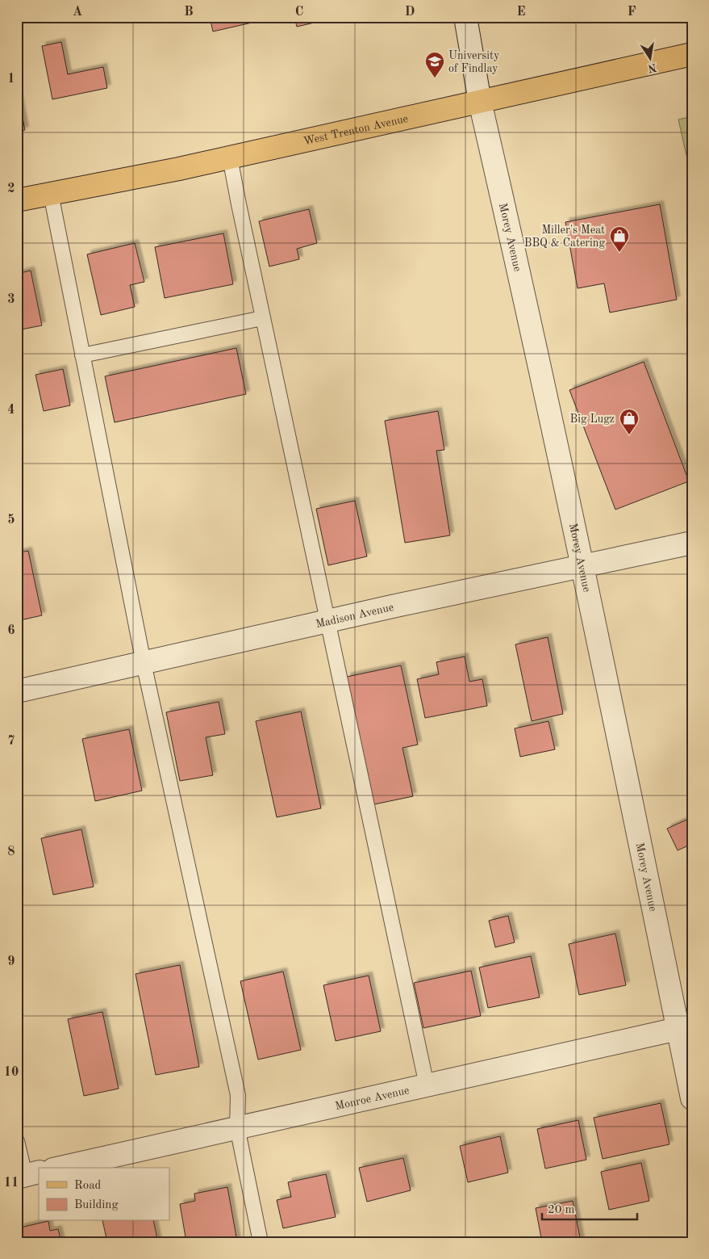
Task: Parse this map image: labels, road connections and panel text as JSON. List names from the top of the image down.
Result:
{
  "streets": {
    "main road": ["West Trenton Avenue"],
    "street": ["Morey Avenue", "Madison Avenue", "Monroe Avenue"]
  },
  "crossings": [
    ["West Trenton Avenue", "Morey Avenue"],
    ["Morey Avenue", "Madison Avenue"],
    ["Morey Avenue", "Monroe Avenue"]
  ],
  "places": {
    "school or university": ["University of Findlay"],
    "shop": ["Miller's Meat BBQ & Catering", "Big Lugz"]
  },
  "legend": ["Road", "Building"],
  "scale_bar": "20 m",
  "north": "bottom",
  "grid": {
    "columns": [
      "A",
      "B",
      "C",
      "D",
      "E",
      "F"
    ],
    "rows": [
      "1",
      "2",
      "3",
      "4",
      "5",
      "6",
      "7",
      "8",
      "9",
      "10",
      "11"
    ]
  }
}
